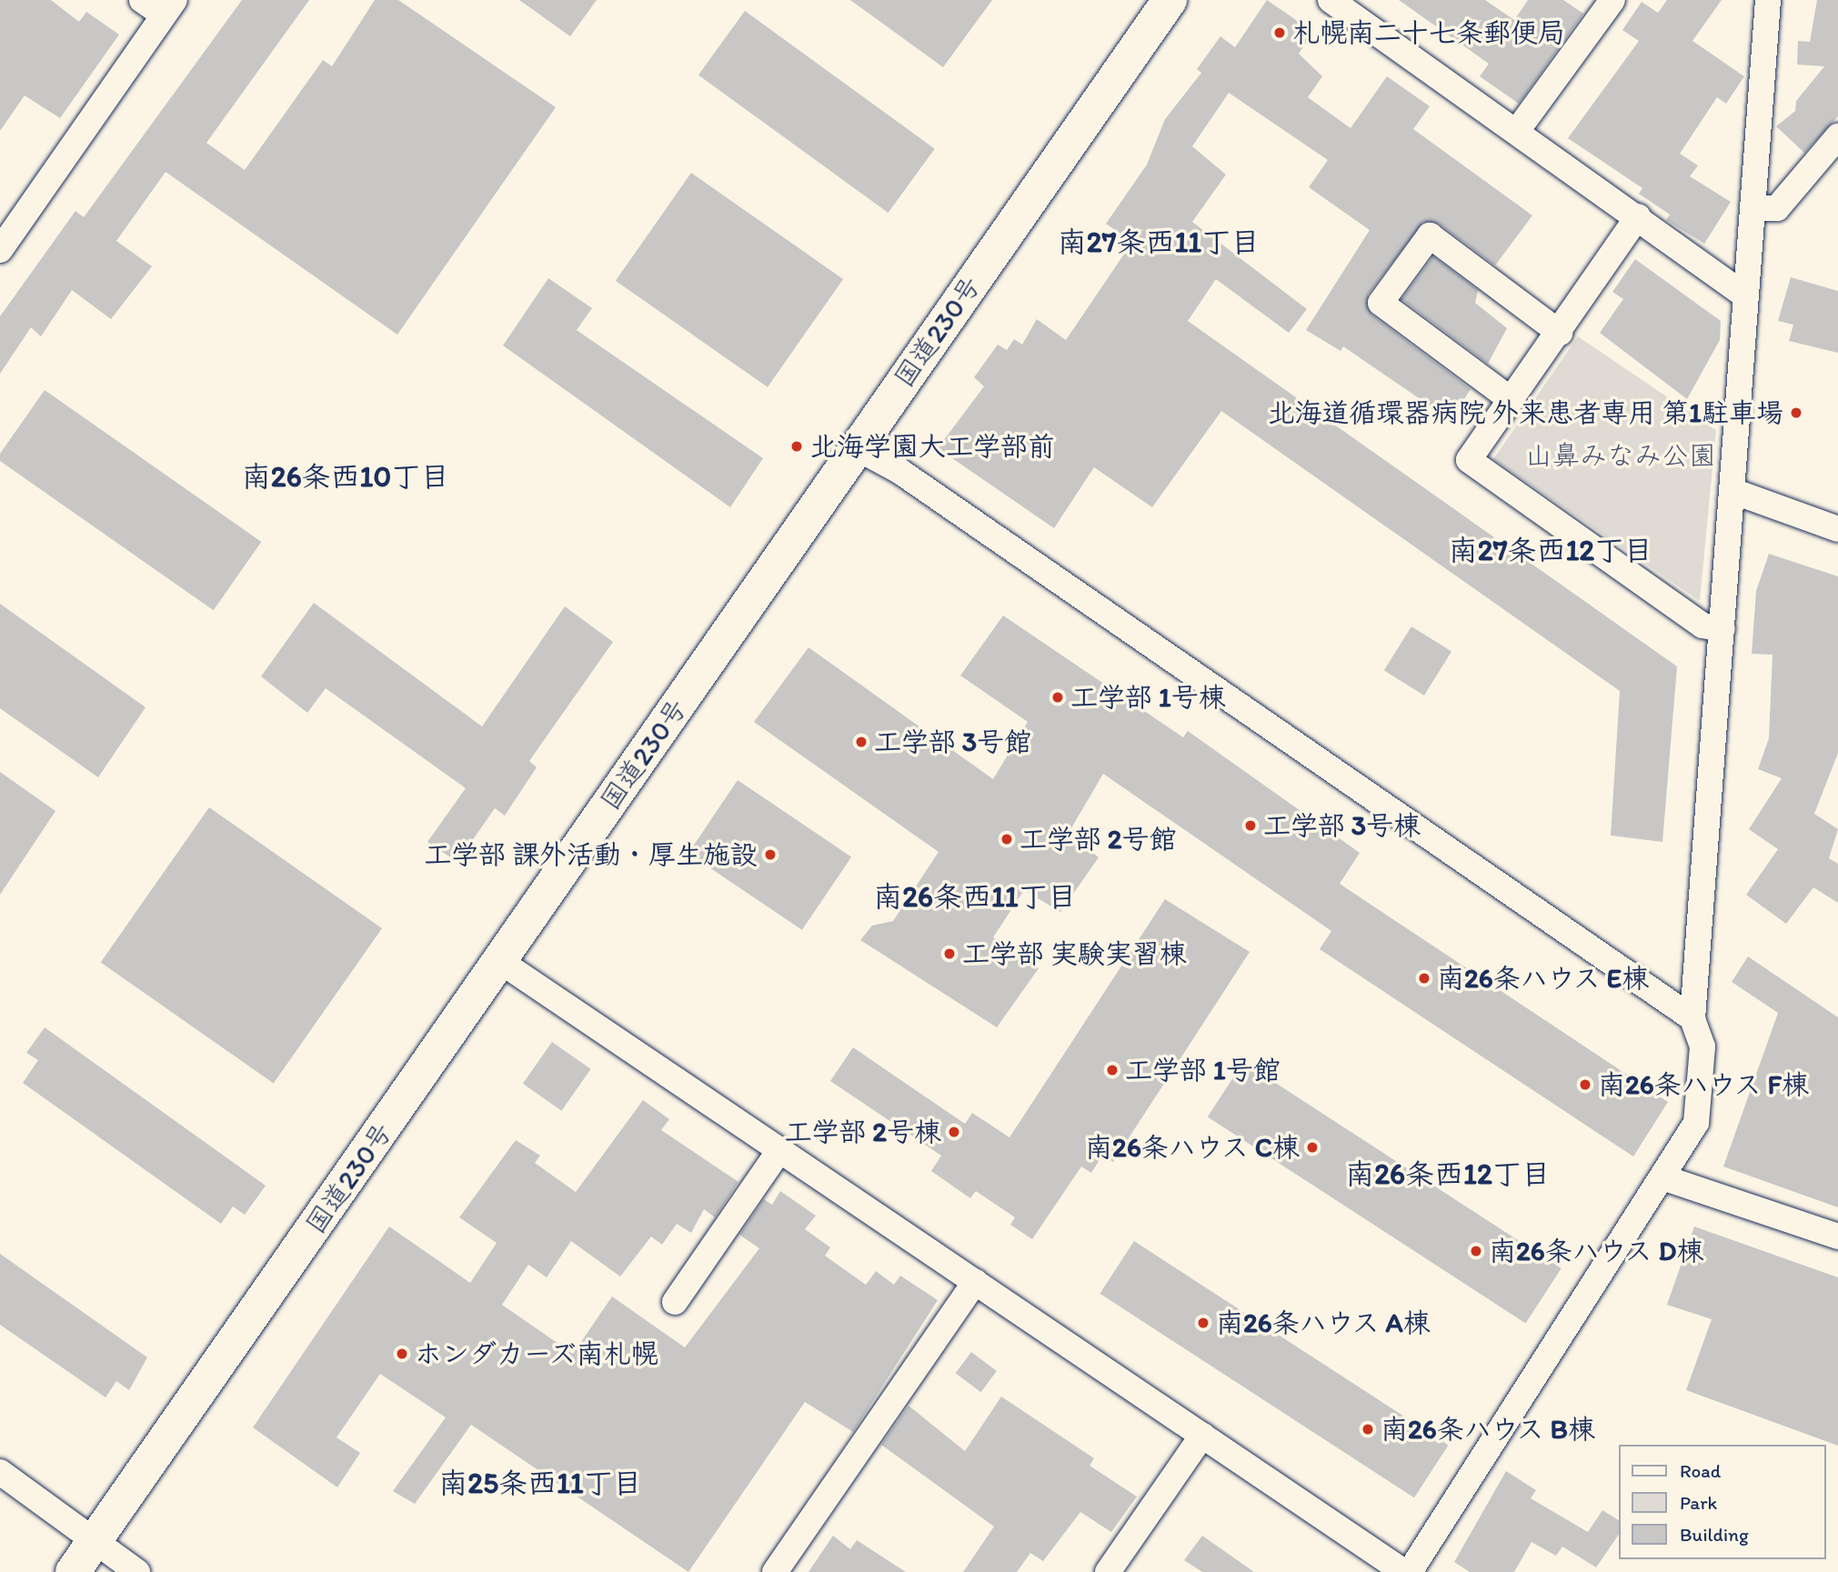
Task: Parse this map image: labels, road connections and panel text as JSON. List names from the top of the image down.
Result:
{
  "streets": {
    "highway": ["国道230号"]
  },
  "districts": [
    "南27条西11丁目",
    "南26条西10丁目",
    "南27条西12丁目",
    "南26条西11丁目",
    "南26条西12丁目",
    "南25条西11丁目"
  ],
  "parks": ["山鼻みなみ公園"],
  "places": [
    "札幌南二十七条郵便局",
    "北海道循環器病院 外来患者専用 第1駐車場",
    "北海学園大工学部前",
    "工学部 1号棟",
    "工学部 3号館",
    "工学部 3号棟",
    "工学部 2号館",
    "工学部 課外活動・厚生施設",
    "工学部 実験実習棟",
    "南26条ハウス E棟",
    "工学部 1号館",
    "南26条ハウス F棟",
    "工学部 2号棟",
    "南26条ハウス C棟",
    "南26条ハウス D棟",
    "南26条ハウス A棟",
    "ホンダカーズ南札幌",
    "南26条ハウス B棟"
  ],
  "legend": ["Road", "Park", "Building"]
}
